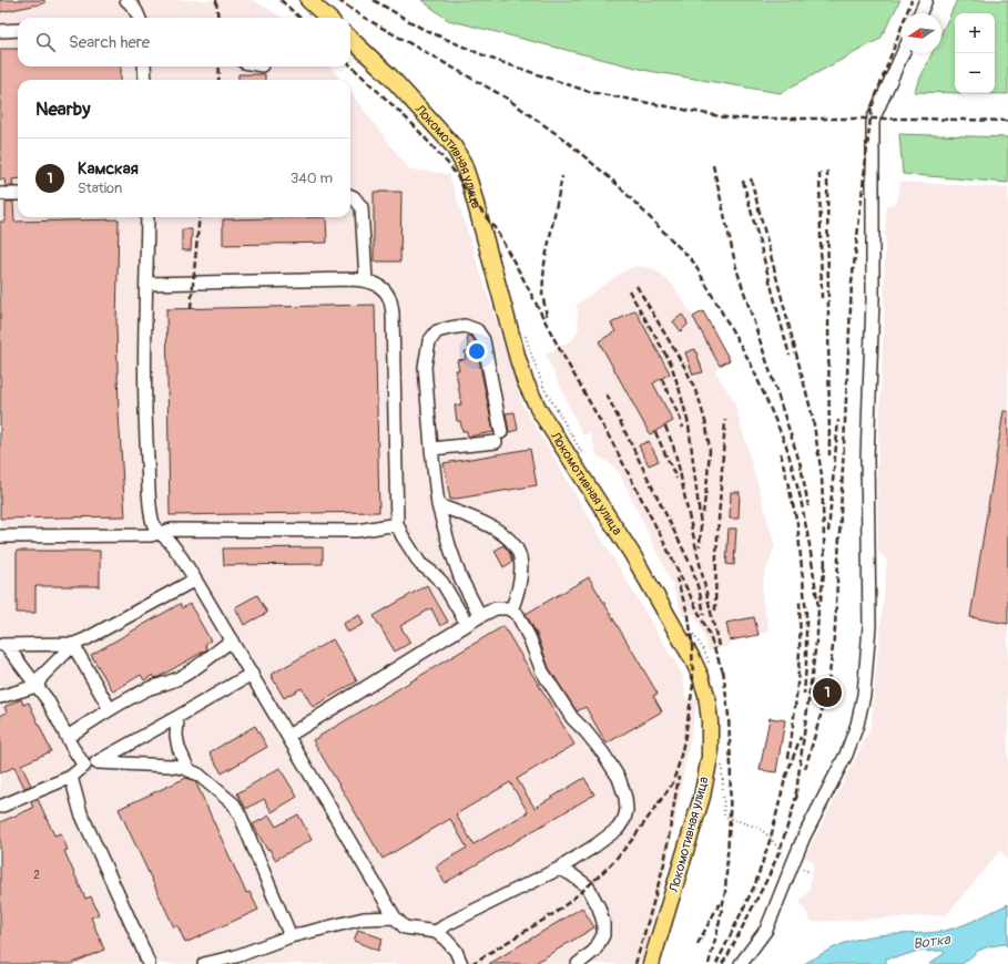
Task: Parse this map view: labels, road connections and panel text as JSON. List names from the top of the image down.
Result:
{
  "streets": {
    "main road": ["Локомотивная улица"]
  },
  "water": ["Вотка"],
  "house_numbers": ["2"],
  "north": "left",
  "page": {
    "map_buttons": ["+", "−"],
    "search": "Search here",
    "heading": "Nearby",
    "list": [
      {
        "mark": "1",
        "name": "Камская",
        "note": "Station",
        "value": "340 m"
      }
    ],
    "pins": "1"
  }
}
